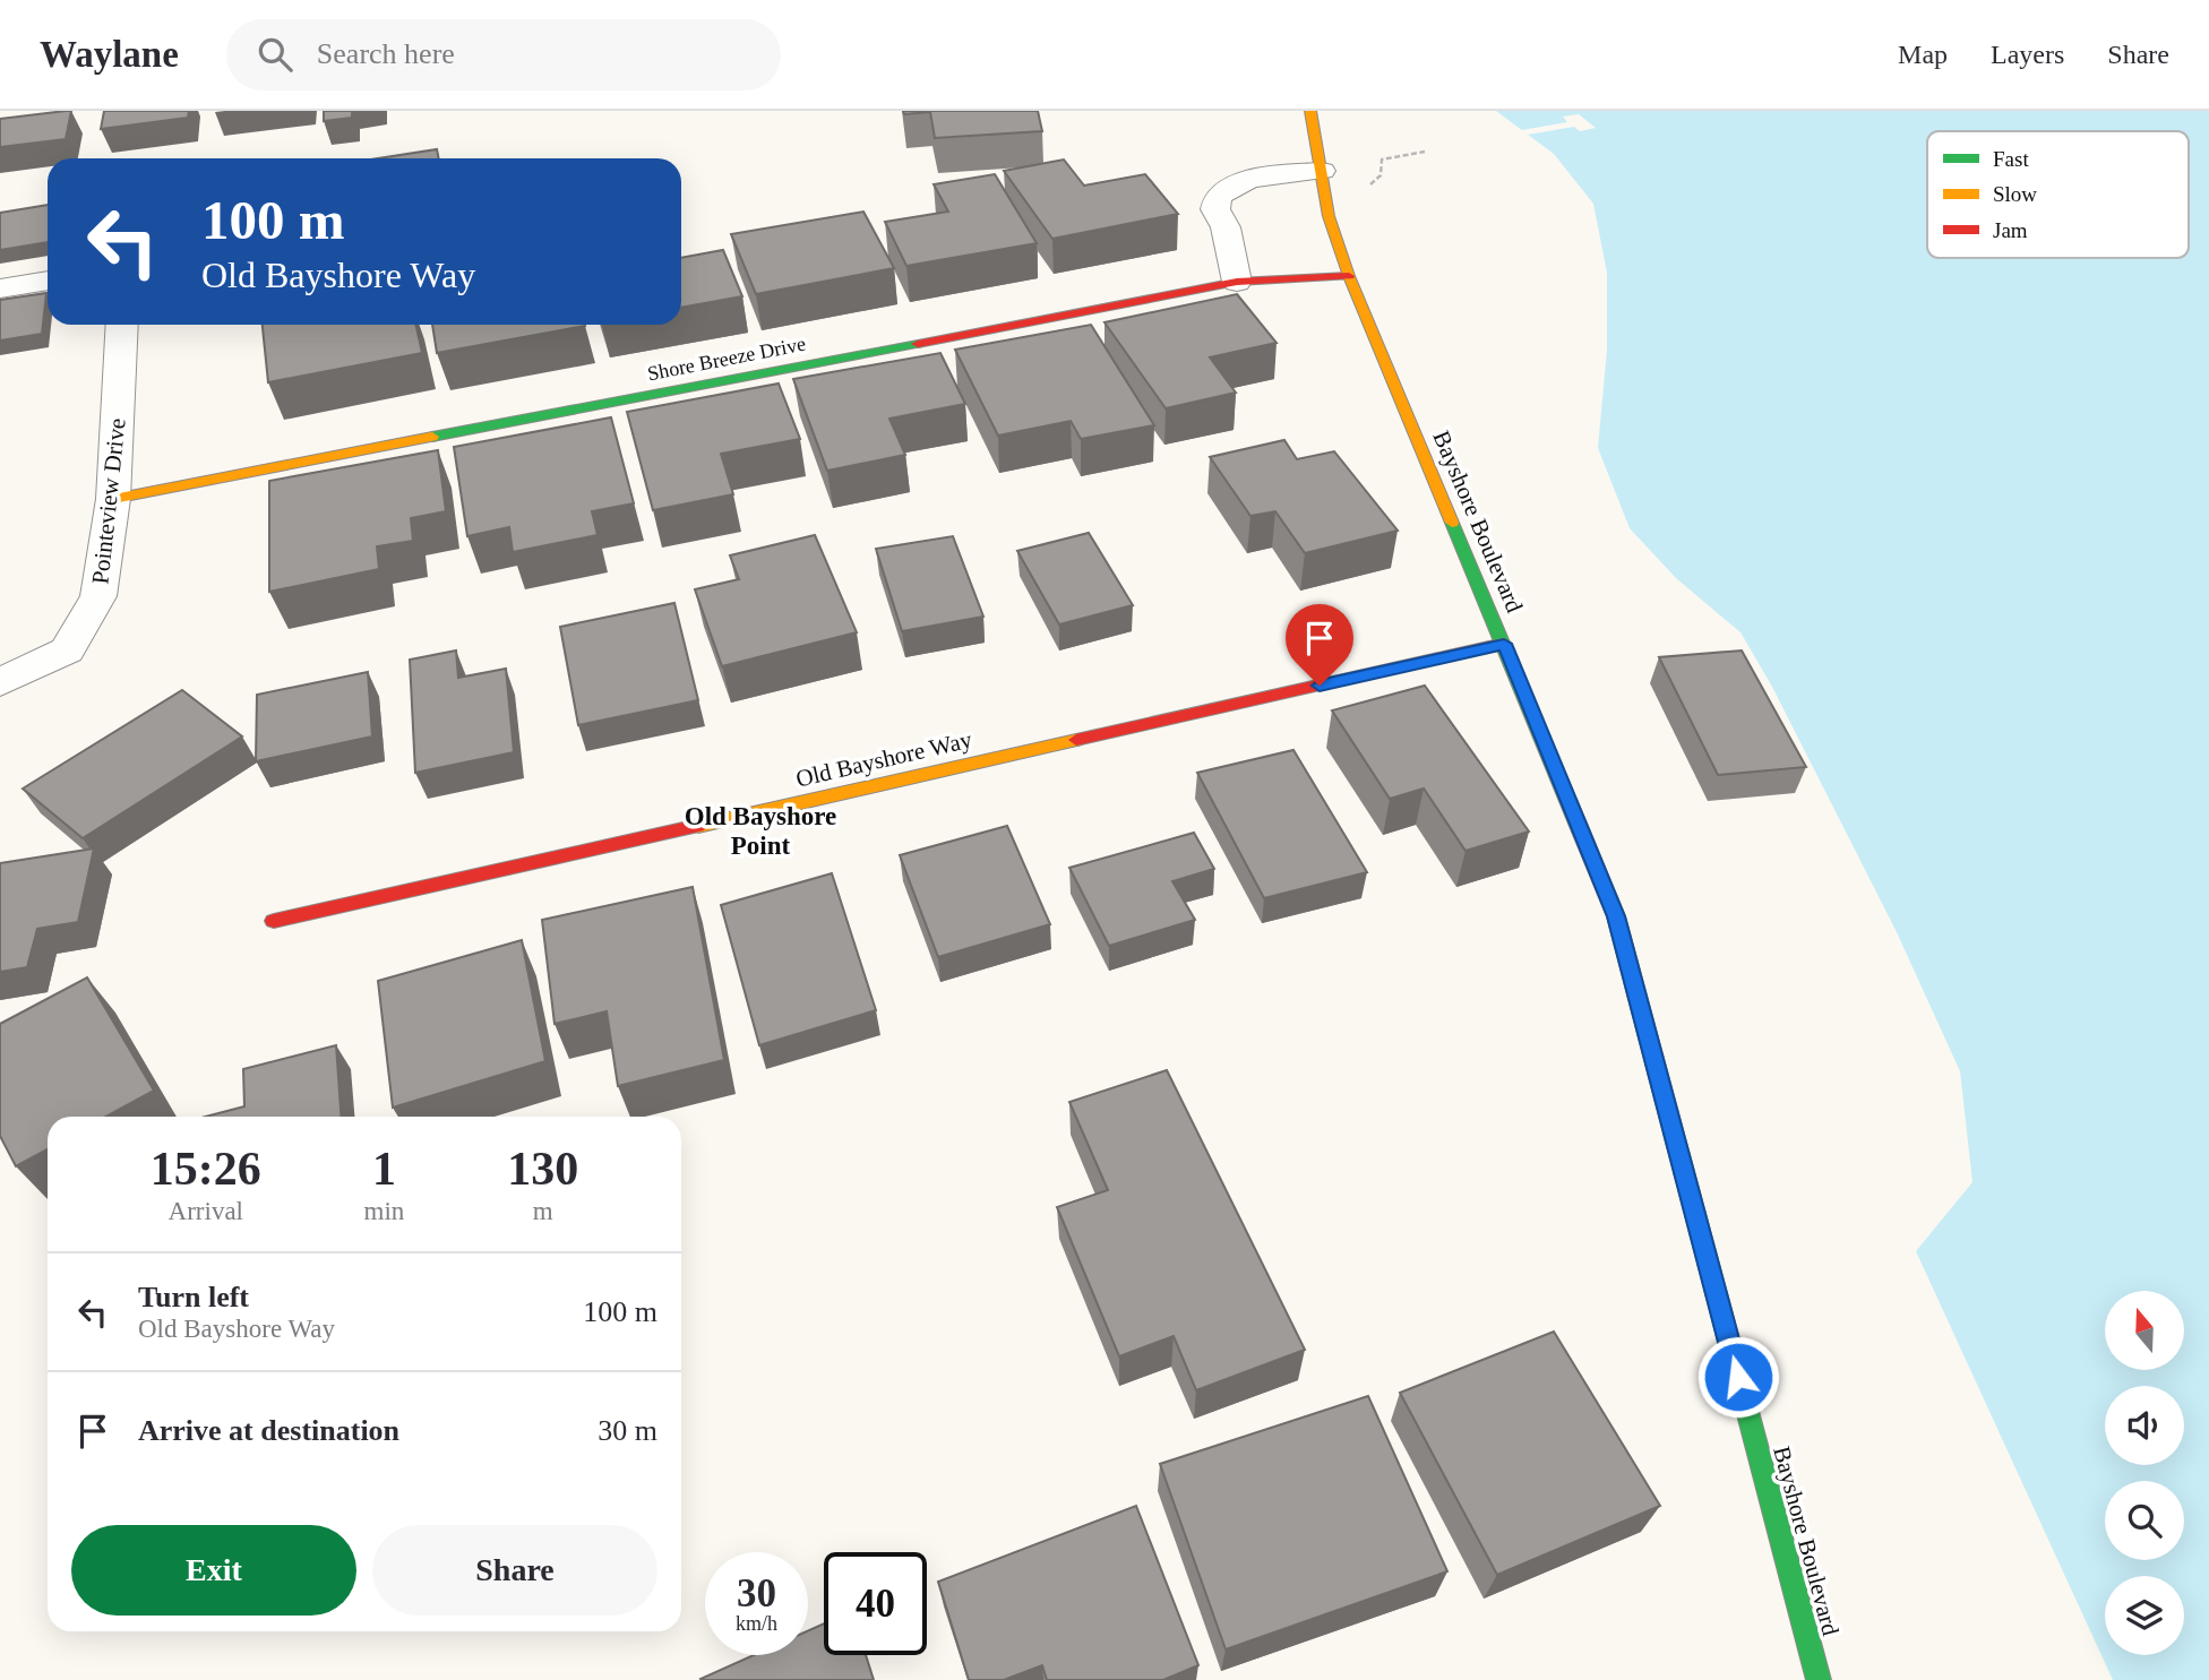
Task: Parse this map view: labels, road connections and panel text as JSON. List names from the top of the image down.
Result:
{
  "streets": {
    "street": [
      "Shore Breeze Drive",
      "Pointeview Drive",
      "Bayshore Boulevard",
      "Old Bayshore Way"
    ]
  },
  "crossings": [
    ["Shore Breeze Drive", "Pointeview Drive"],
    ["Shore Breeze Drive", "Bayshore Boulevard"],
    ["Bayshore Boulevard", "Old Bayshore Way"]
  ],
  "districts": ["Old Bayshore Point"],
  "legend": ["Fast", "Slow", "Jam"],
  "north": "top",
  "page": {
    "header": "Waylane",
    "search": "Search here",
    "nav": ["Map", "Layers", "Share"],
    "turn": ["100 m", "Old Bayshore Way"],
    "eta": [
      "15:26",
      "Arrival",
      "1",
      "min",
      "130",
      "m"
    ],
    "list": [
      {
        "name": "Turn left",
        "note": "Old Bayshore Way",
        "value": "100 m"
      },
      {
        "name": "Arrive at destination",
        "value": "30 m"
      }
    ],
    "buttons": ["Exit", "Share"],
    "speed": "30 km/h",
    "limit": "40"
  }
}
